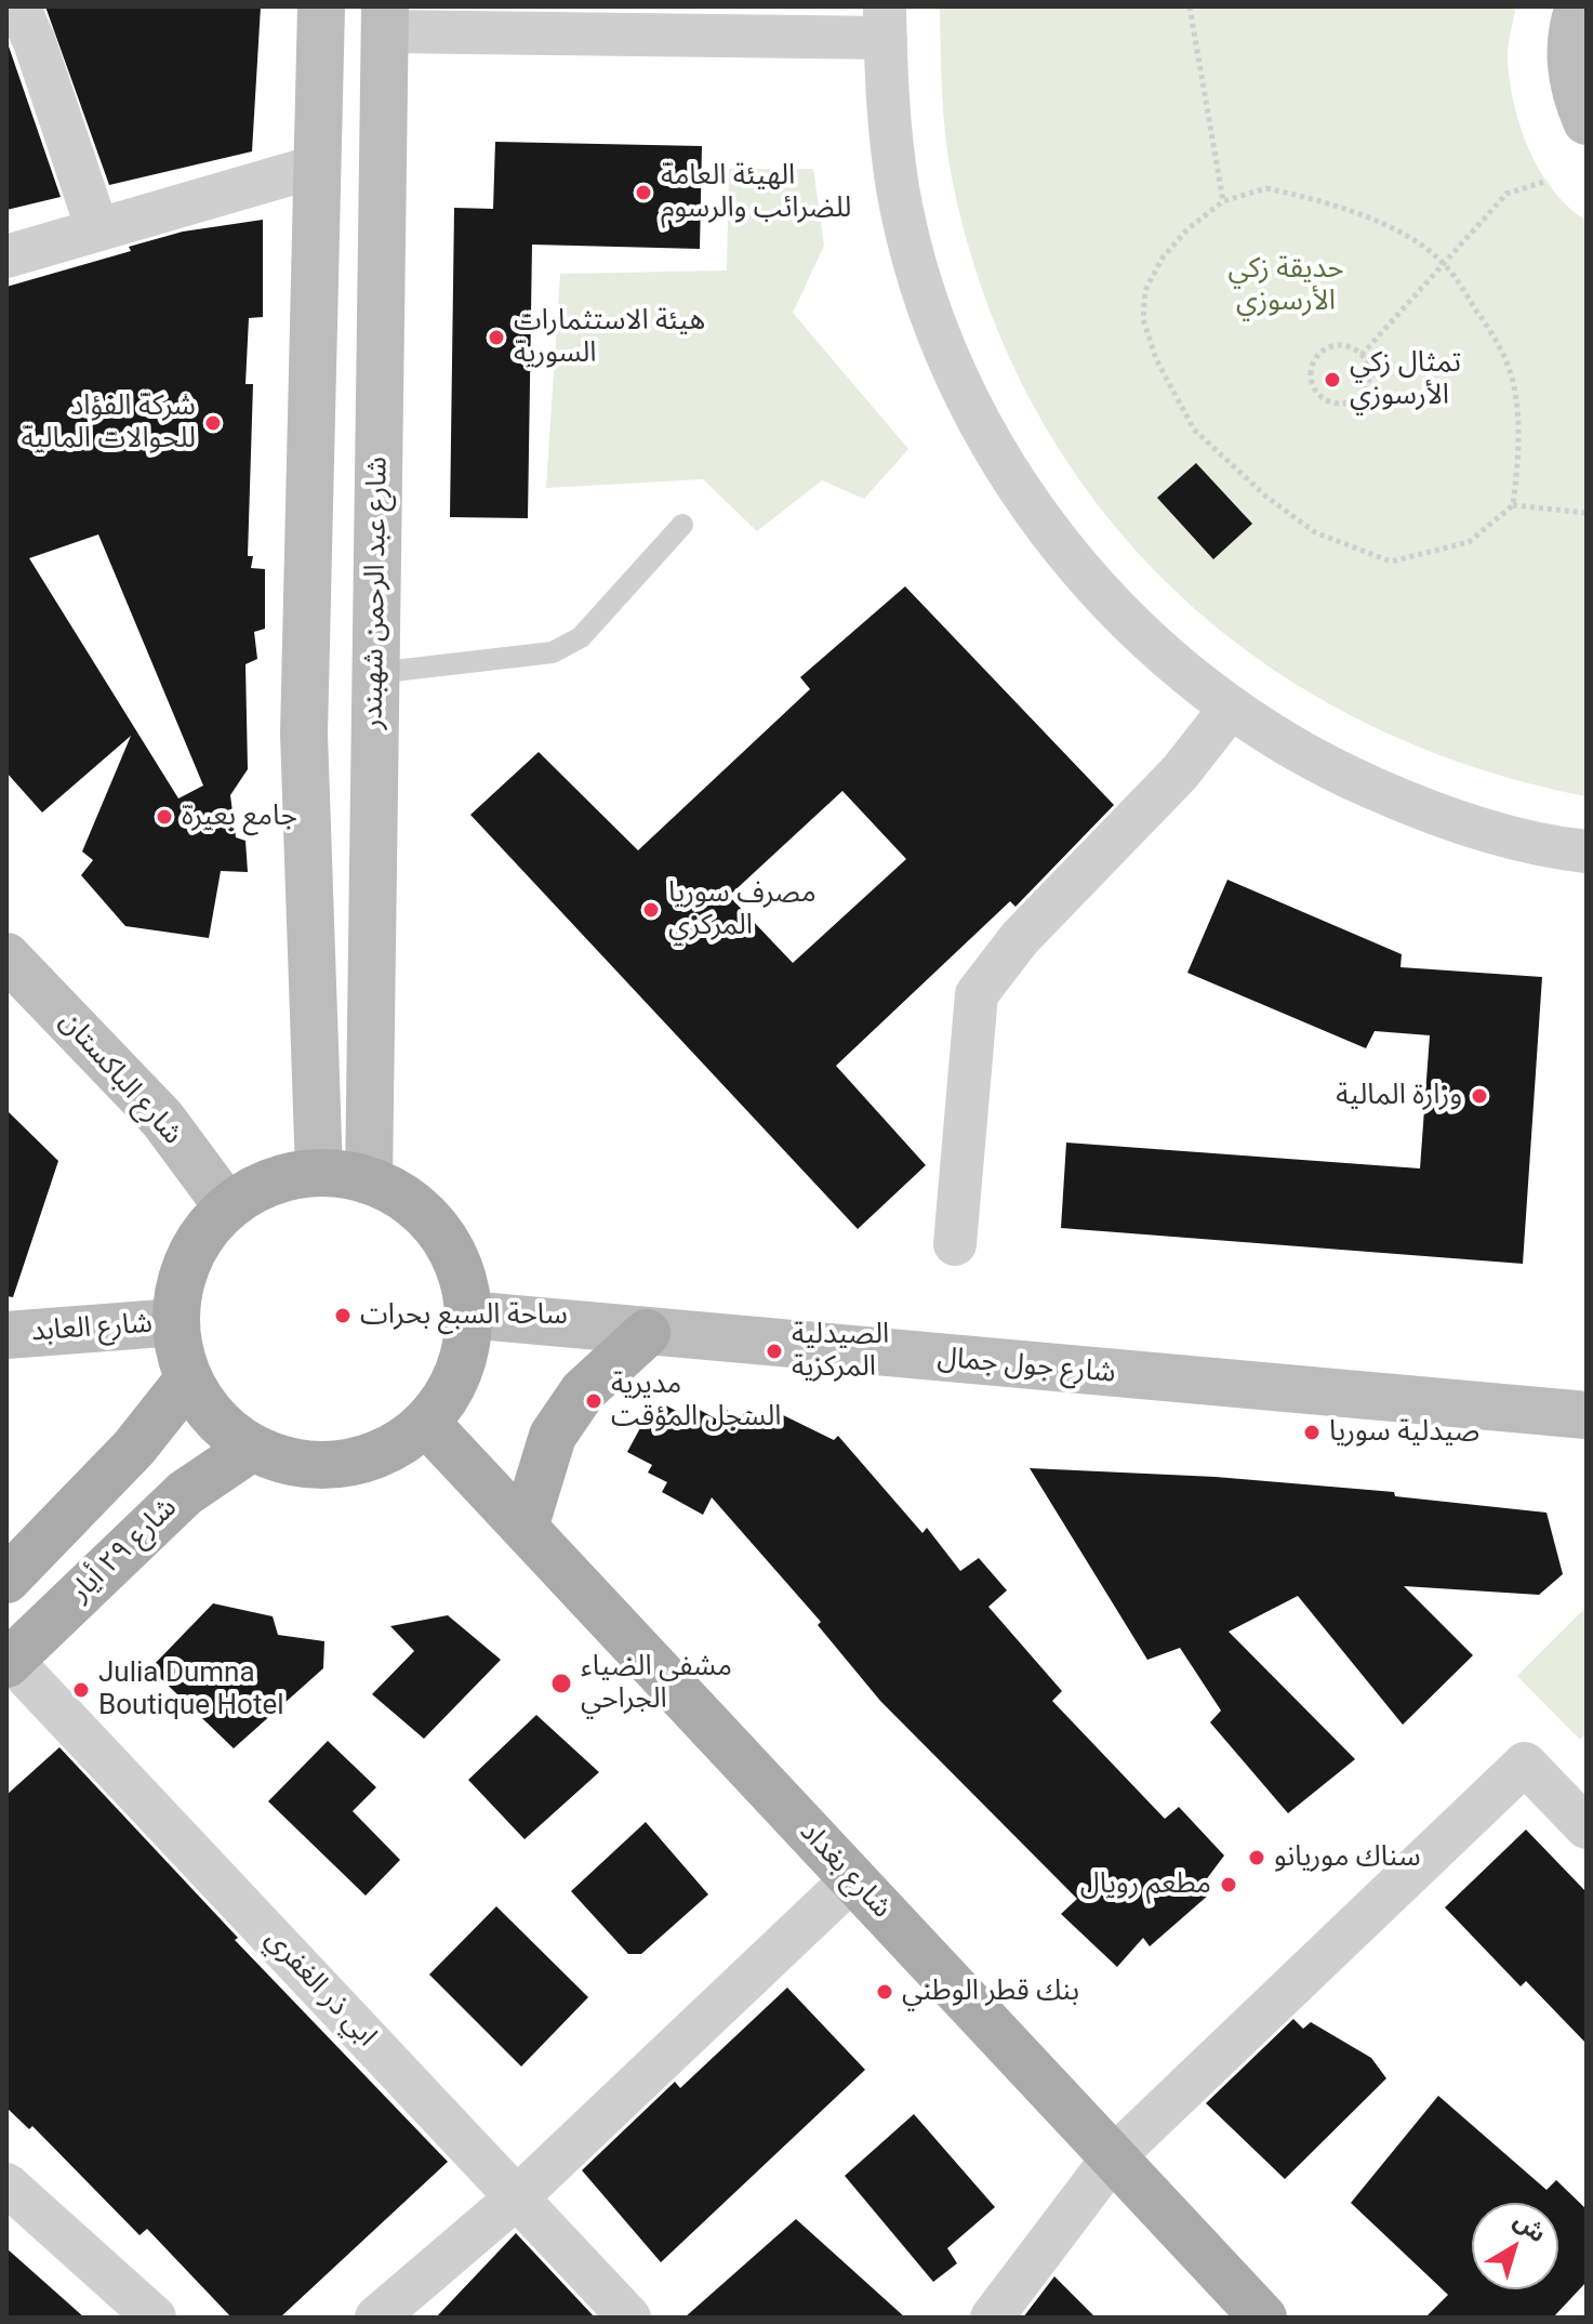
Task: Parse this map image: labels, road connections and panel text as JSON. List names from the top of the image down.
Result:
{
  "streets": {
    "main road": [
      "شارع عبد الرحمن شهبندر",
      "شارع الباكستان",
      "شارع العابد",
      "شارع جول جمال",
      "شارع ٢٩ أيار",
      "شارع بغداد"
    ],
    "street": ["ابي ذر الغفري"]
  },
  "crossings": [
    ["شارع عبد الرحمن شهبندر", "شارع الباكستان"],
    ["شارع عبد الرحمن شهبندر", "شارع العابد"],
    ["شارع عبد الرحمن شهبندر", "شارع جول جمال"],
    ["شارع عبد الرحمن شهبندر", "شارع ٢٩ أيار"],
    ["شارع عبد الرحمن شهبندر", "شارع بغداد"],
    ["شارع الباكستان", "شارع العابد"],
    ["شارع الباكستان", "شارع جول جمال"],
    ["شارع الباكستان", "شارع ٢٩ أيار"],
    ["شارع الباكستان", "شارع بغداد"],
    ["شارع العابد", "شارع جول جمال"],
    ["شارع العابد", "شارع ٢٩ أيار"],
    ["شارع العابد", "شارع بغداد"],
    ["شارع جول جمال", "شارع ٢٩ أيار"],
    ["شارع جول جمال", "شارع بغداد"],
    ["شارع ٢٩ أيار", "شارع بغداد"],
    ["شارع ٢٩ أيار", "ابي ذر الغفري"]
  ],
  "parks": ["حديقة زكي الأرسوزي"],
  "places": [
    "الهيئة العامة للضرائب والرسوم",
    "هيئة الاستثمارات السورية",
    "تمثال زكي الأرسوزي",
    "شركة الفؤاد للحوالات المالية",
    "جامع بعيرة",
    "مصرف سوريا المركزي",
    "وزارة المالية",
    "ساحة السبع بحرات",
    "الصيدلية المركزية",
    "مديرية السجل المؤقت",
    "صيدلية سوريا",
    "مشفى الضياء الجراحي",
    "Julia Dumna Boutique Hotel",
    "سناك موريانو",
    "مطعم رويال",
    "بنك قطر الوطني"
  ],
  "north": "top right"
}
